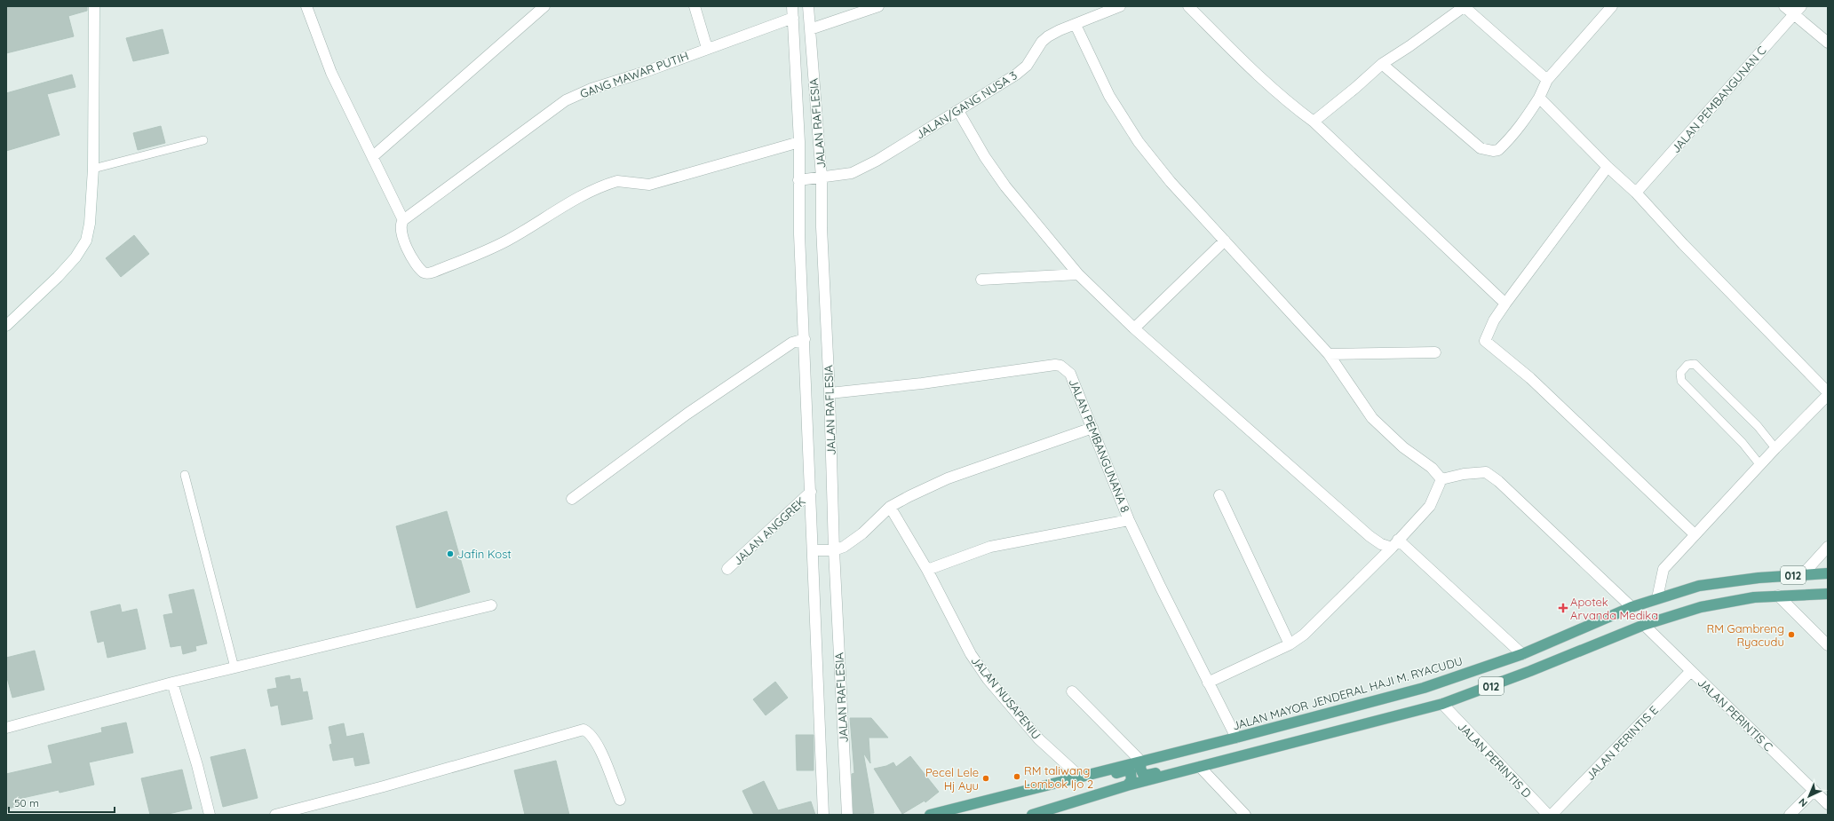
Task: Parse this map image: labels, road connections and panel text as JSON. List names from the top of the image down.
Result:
{
  "streets": {
    "main road": ["012", "JALAN MAYOR JENDERAL HAJI M. RYACUDU"],
    "street": [
      "GANG MAWAR PUTIH",
      "JALAN PEMBANGUNAN C",
      "JALAN/GANG NUSA 3",
      "JALAN RAFLESIA",
      "JALAN PEMBANGUNANA 8",
      "JALAN ANGGREK",
      "JALAN NUSAPENIU",
      "JALAN PERINTIS C",
      "JALAN PERINTIS E",
      "JALAN PERINTIS D"
    ]
  },
  "crossings": [
    ["GANG MAWAR PUTIH", "JALAN RAFLESIA"],
    ["JALAN/GANG NUSA 3", "JALAN RAFLESIA"],
    ["JALAN RAFLESIA", "JALAN PEMBANGUNANA 8"],
    ["JALAN RAFLESIA", "JALAN ANGGREK"],
    ["JALAN PEMBANGUNANA 8", "JALAN MAYOR JENDERAL HAJI M. RYACUDU"],
    ["012", "JALAN PERINTIS C"],
    ["012", "JALAN PERINTIS D"],
    ["JALAN MAYOR JENDERAL HAJI M. RYACUDU", "JALAN NUSAPENIU"],
    ["JALAN PERINTIS C", "JALAN PERINTIS E"]
  ],
  "places": {
    "other": [
      "Jafin Kost",
      "RM Gambreng Ryacudu",
      "RM taliwang Lombok Ijo 2",
      "Pecel Lele Hj Ayu"
    ],
    "health": ["Apotek Arvanda Medika"]
  },
  "scale_bar": "50 m",
  "north": "bottom left"
}
